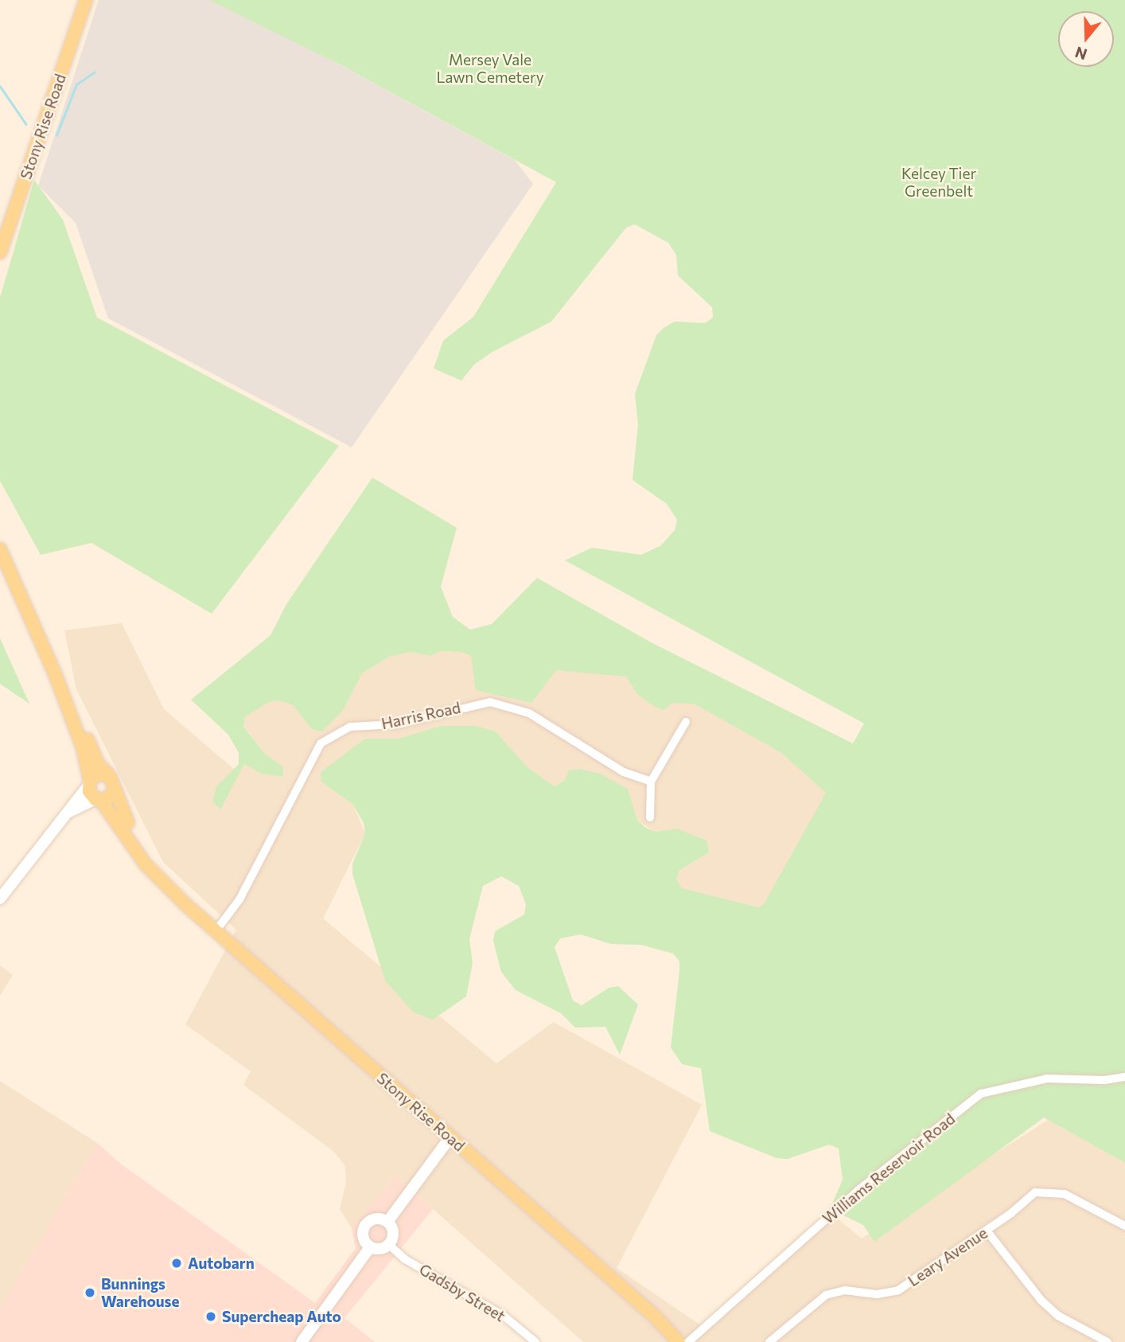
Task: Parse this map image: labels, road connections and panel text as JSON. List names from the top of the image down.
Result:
{
  "streets": {
    "main road": ["Stony Rise Road"],
    "street": [
      "Harris Road",
      "Williams Reservoir Road",
      "Leary Avenue",
      "Gadsby Street"
    ]
  },
  "crossings": [
    ["Stony Rise Road", "Harris Road"]
  ],
  "parks": ["Mersey Vale Lawn Cemetery", "Kelcey Tier Greenbelt"],
  "places": ["Autobarn", "Bunnings Warehouse", "Supercheap Auto"],
  "north": "bottom"
}
